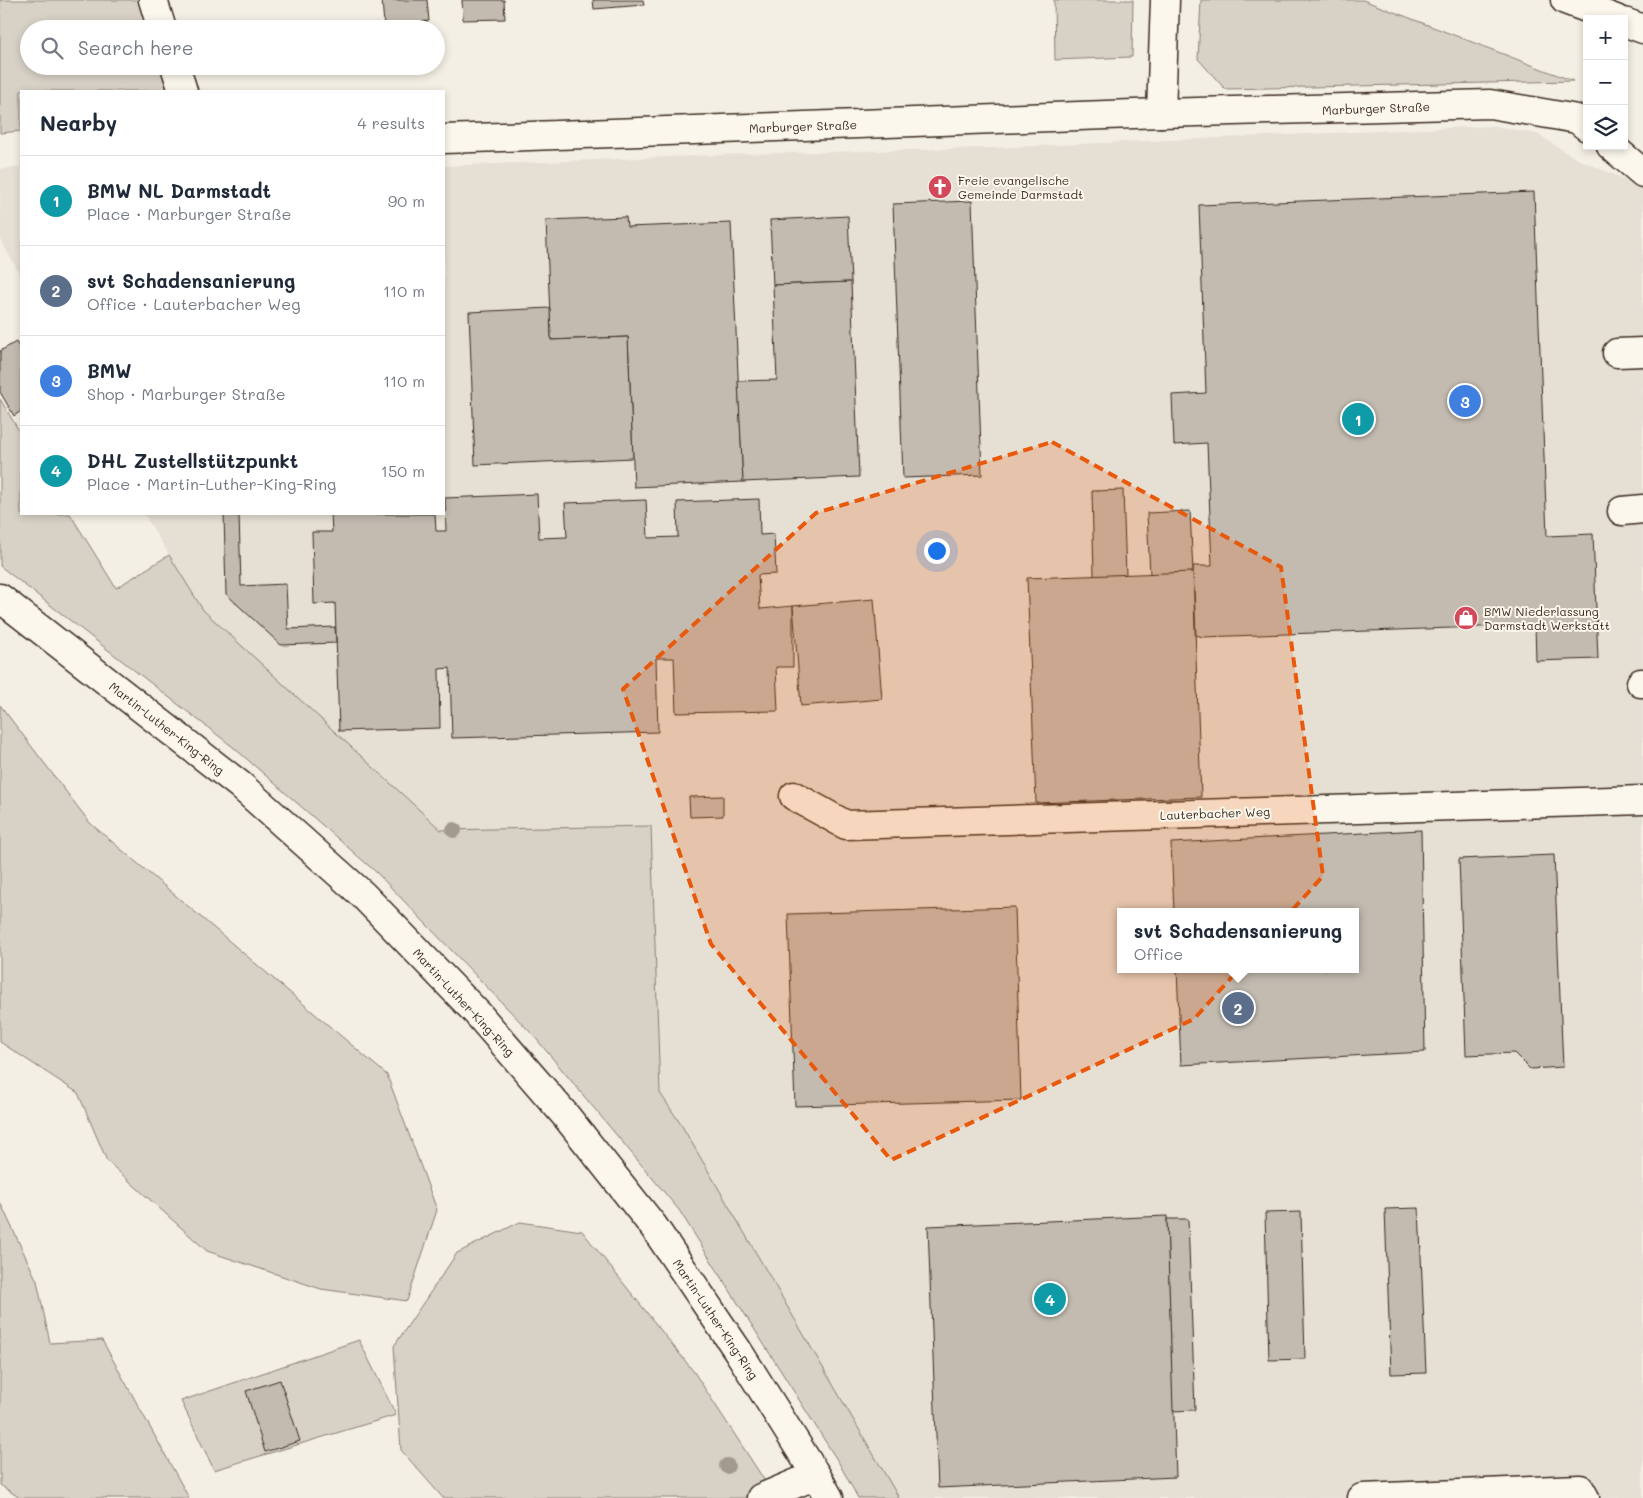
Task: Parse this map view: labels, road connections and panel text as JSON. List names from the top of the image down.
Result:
{
  "streets": {
    "street": ["Marburger Straße", "Martin-Luther-King-Ring", "Lauterbacher Weg"]
  },
  "places": {
    "church": ["Freie evangelische Gemeinde Darmstadt"],
    "shop": ["BMW Niederlassung Darmstadt Werkstatt"]
  },
  "page": {
    "map_buttons": ["+", "−"],
    "search": "Search here",
    "heading": ["Nearby", "4 results"],
    "list": [
      {
        "mark": "1",
        "name": "BMW NL Darmstadt",
        "note": "Place · Marburger Straße",
        "value": "90 m"
      },
      {
        "mark": "2",
        "name": "svt Schadensanierung",
        "note": "Office · Lauterbacher Weg",
        "value": "110 m"
      },
      {
        "mark": "3",
        "name": "BMW",
        "note": "Shop · Marburger Straße",
        "value": "110 m"
      },
      {
        "mark": "4",
        "name": "DHL Zustellstützpunkt",
        "note": "Place · Martin-Luther-King-Ring",
        "value": "150 m"
      }
    ],
    "pins": [
      "3",
      "1",
      "2",
      "4"
    ],
    "popup": ["svt Schadensanierung", "Office"]
  }
}
